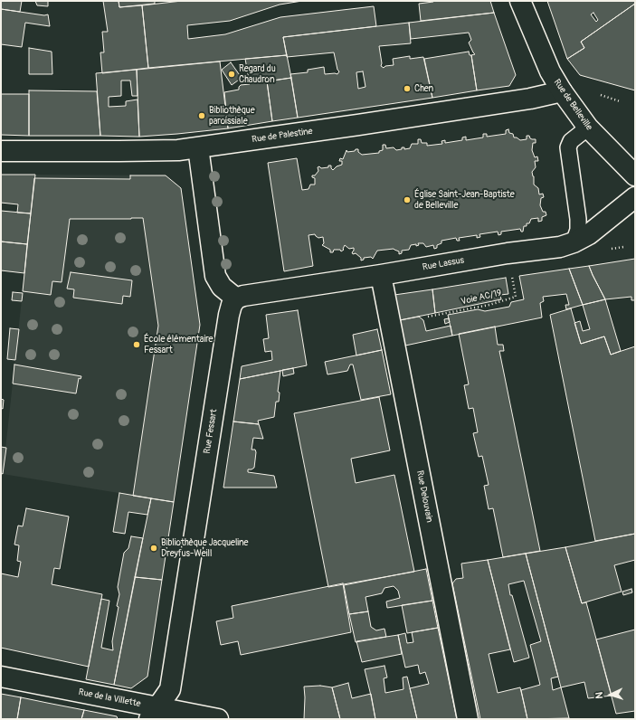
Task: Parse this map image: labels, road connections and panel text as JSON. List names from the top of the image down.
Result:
{
  "streets": {
    "street": [
      "Rue de Belleville",
      "Rue de Palestine",
      "Rue Lassus",
      "Rue Fessart",
      "Rue Delouvain",
      "Rue de la Villette"
    ],
    "path": ["Voie AC/19"]
  },
  "crossings": [
    ["Rue de Belleville", "Rue de Palestine"],
    ["Rue Lassus", "Voie AC/19"],
    ["Rue Lassus", "Rue Fessart"],
    ["Rue Lassus", "Rue Delouvain"],
    ["Rue Fessart", "Rue de la Villette"]
  ],
  "places": [
    "Regard du Chaudron",
    "Chen",
    "Bibliothèque paroissiale",
    "Église Saint-Jean-Baptiste de Belleville",
    "École élémentaire Fessart",
    "Bibliothèque Jacqueline Dreyfus-Weill"
  ],
  "north": "left"
}
